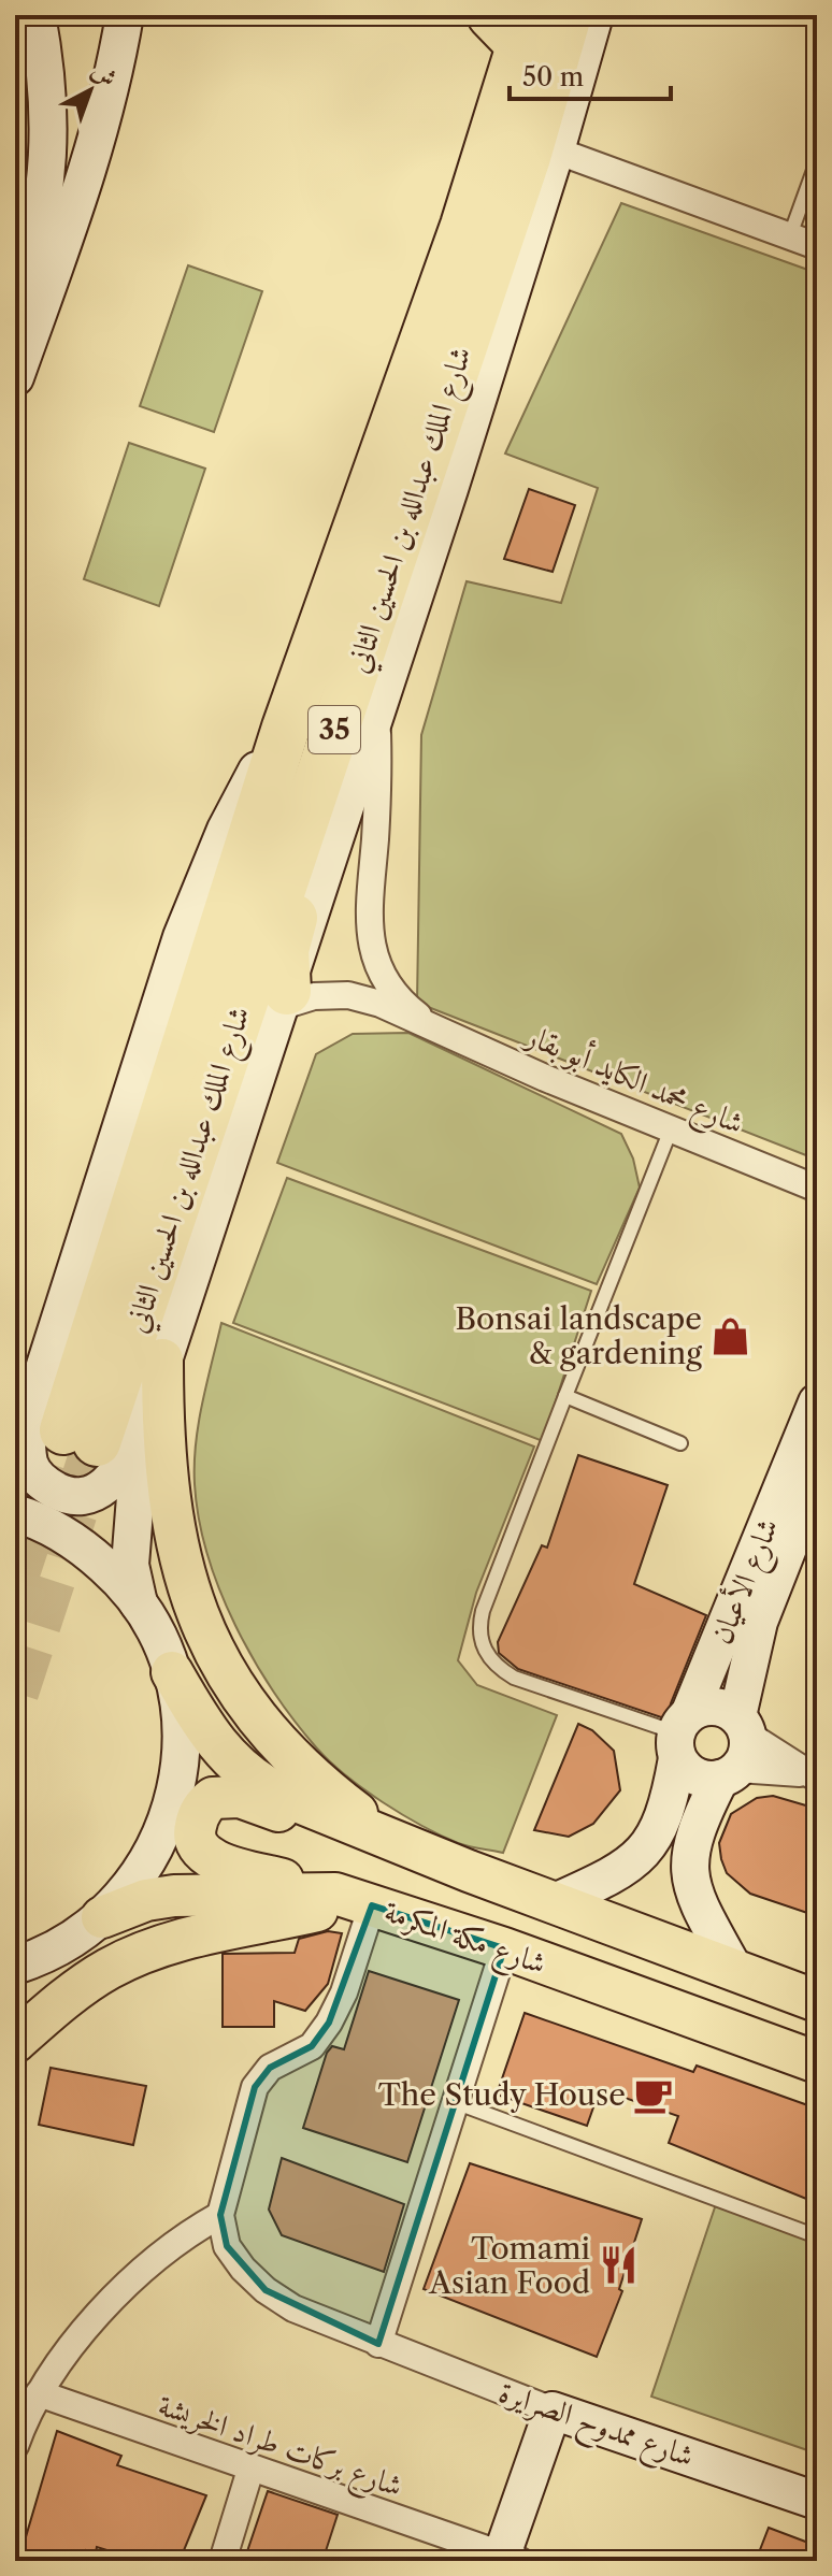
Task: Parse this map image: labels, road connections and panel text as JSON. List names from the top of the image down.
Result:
{
  "streets": {
    "highway": ["شارع الملك عبدالله بن الحسين الثاني", "35"],
    "main road": ["شارع مكة المكرمة"],
    "street": [
      "شارع محمد الكايد أبو بقار",
      "شارع الأعيان",
      "شارع ممدوح الصرايرة",
      "شارع بركات طراد الخريشة"
    ]
  },
  "crossings": [
    ["شارع الملك عبدالله بن الحسين الثاني", "شارع محمد الكايد أبو بقار"],
    ["شارع الأعيان", "شارع مكة المكرمة"]
  ],
  "places": {
    "shop": ["Bonsai landscape & gardening"],
    "cafe": ["The Study House"],
    "restaurant": ["Tomami Asian Food"]
  },
  "scale_bar": "50 m",
  "north": "top right"
}
